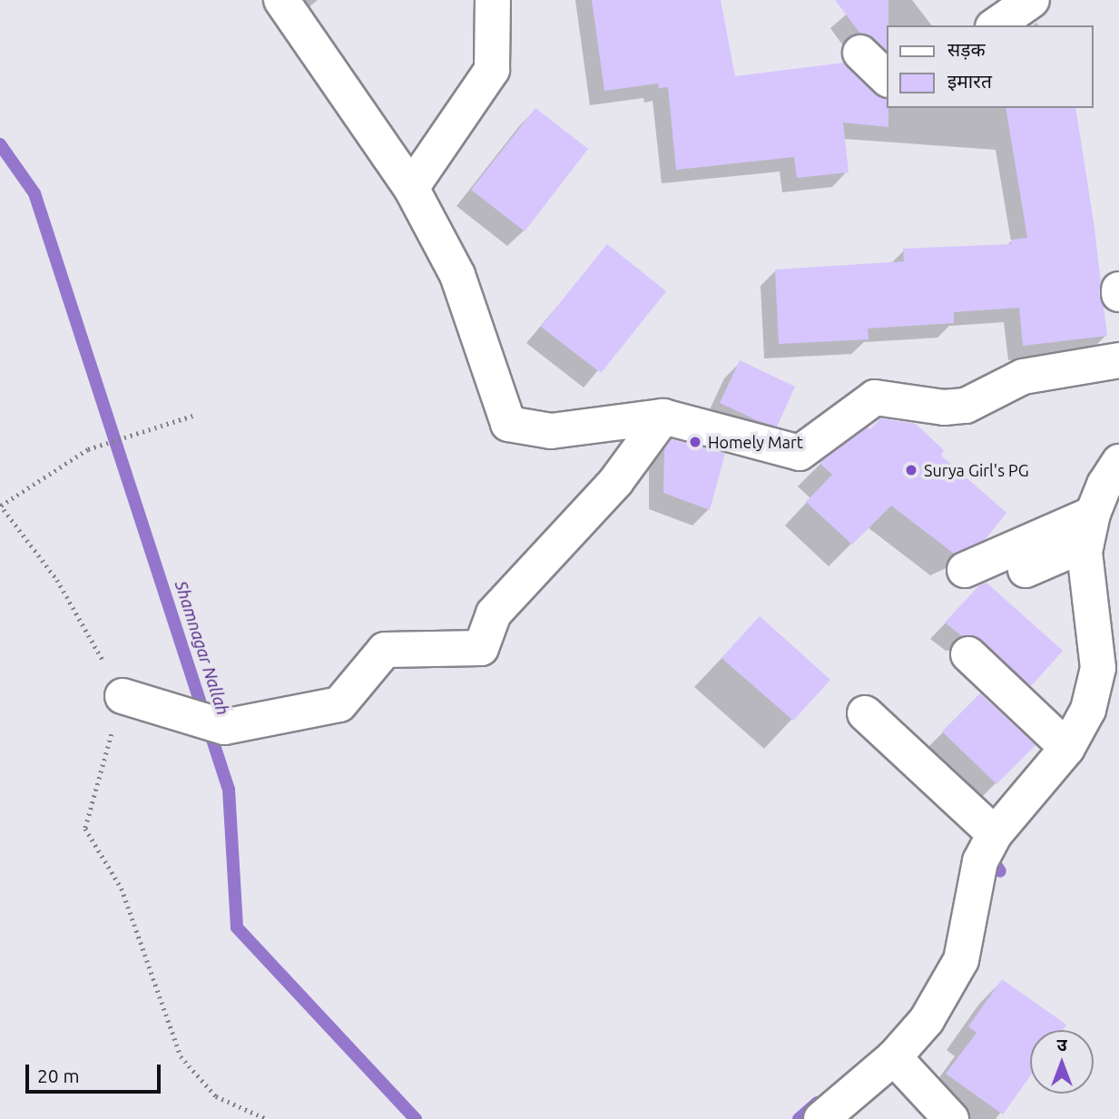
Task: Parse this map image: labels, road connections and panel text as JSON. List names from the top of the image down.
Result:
{
  "water": ["Shamnagar Nallah"],
  "places": ["Homely Mart", "Surya Girl's PG"],
  "legend": ["सड़क", "इमारत"],
  "scale_bar": "20 m",
  "north": "top"
}
